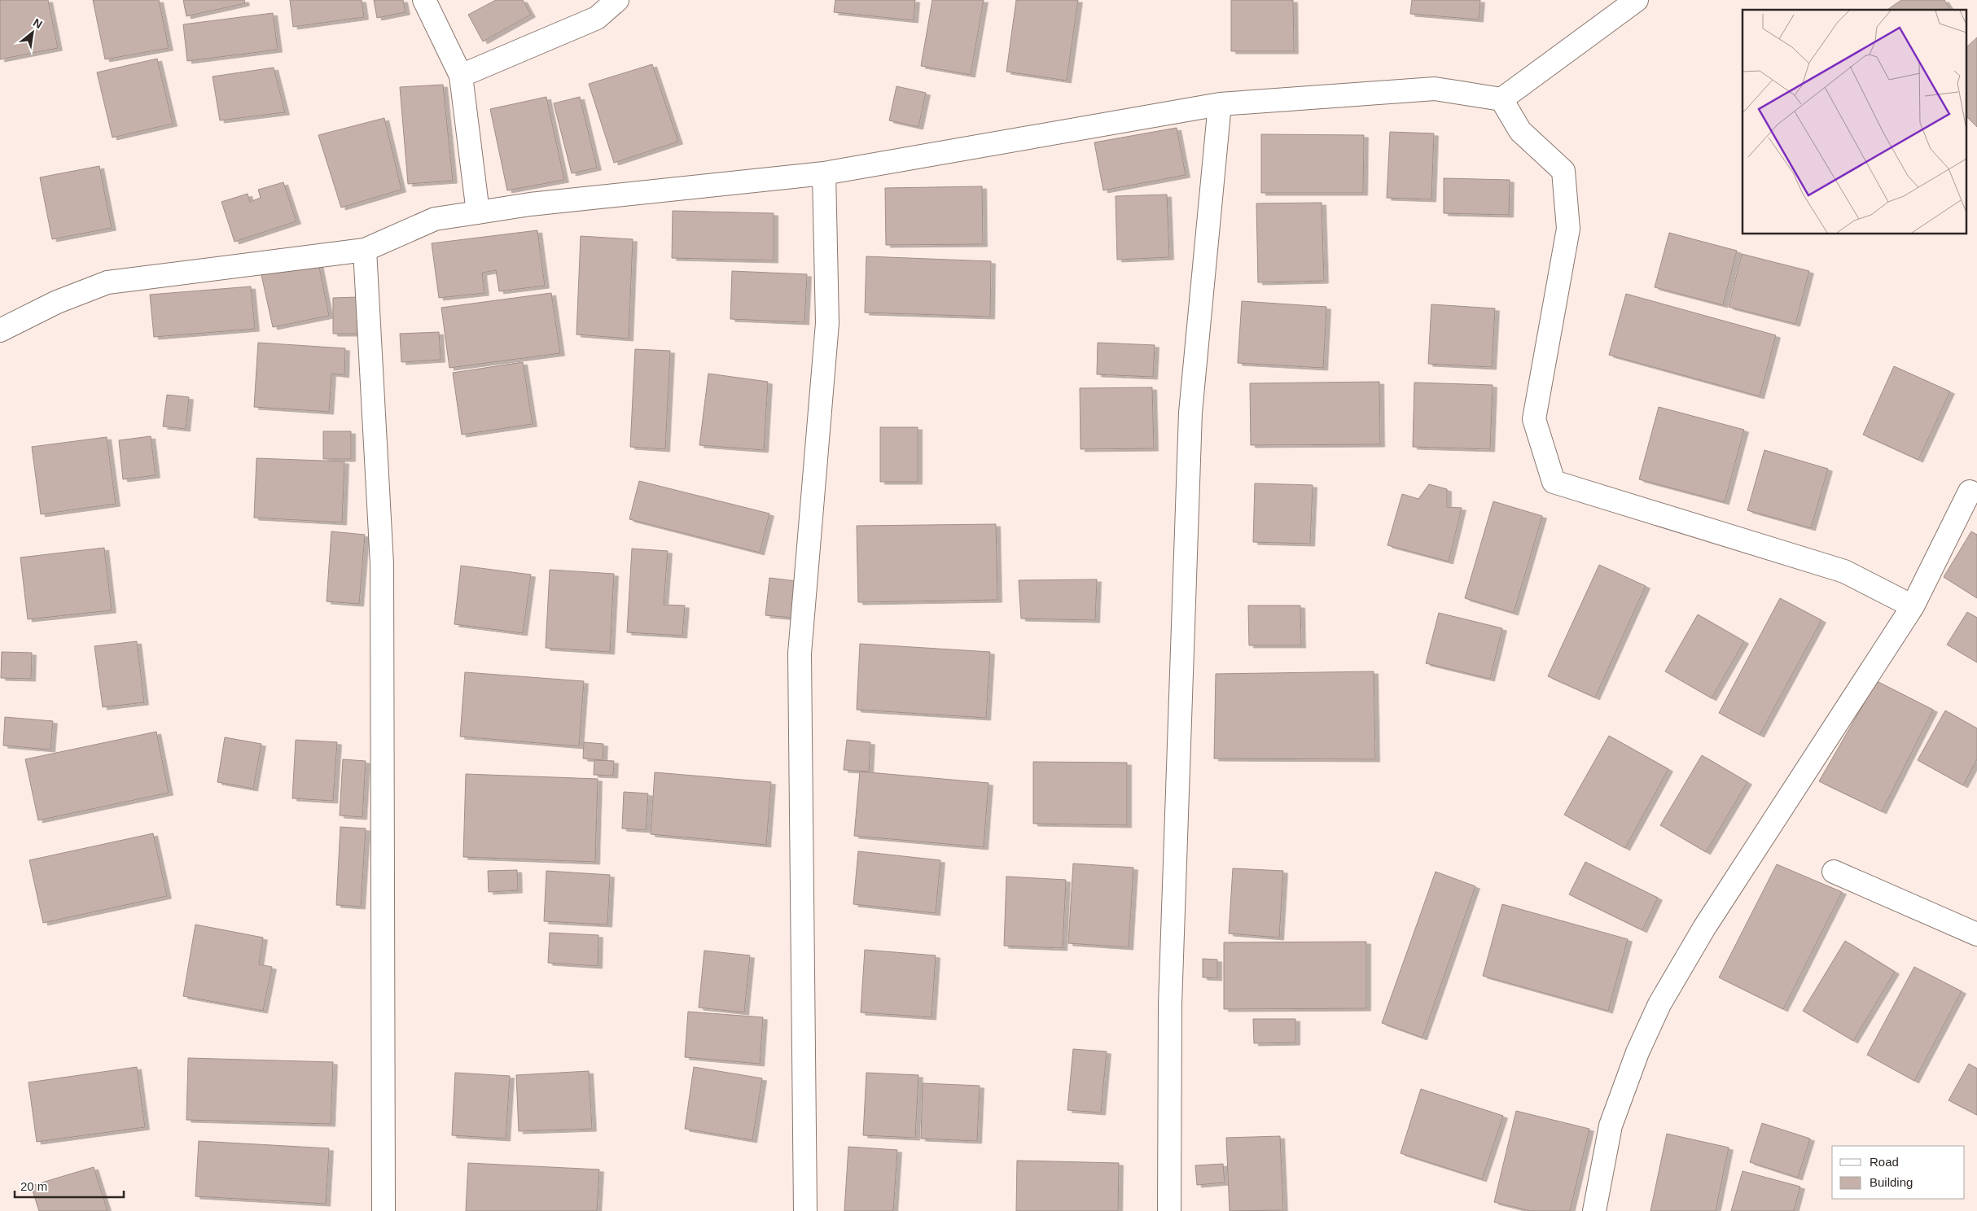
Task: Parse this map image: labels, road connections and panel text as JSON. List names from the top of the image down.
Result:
{
  "legend": ["Road", "Building"],
  "scale_bar": "20 m",
  "north": "top right"
}
